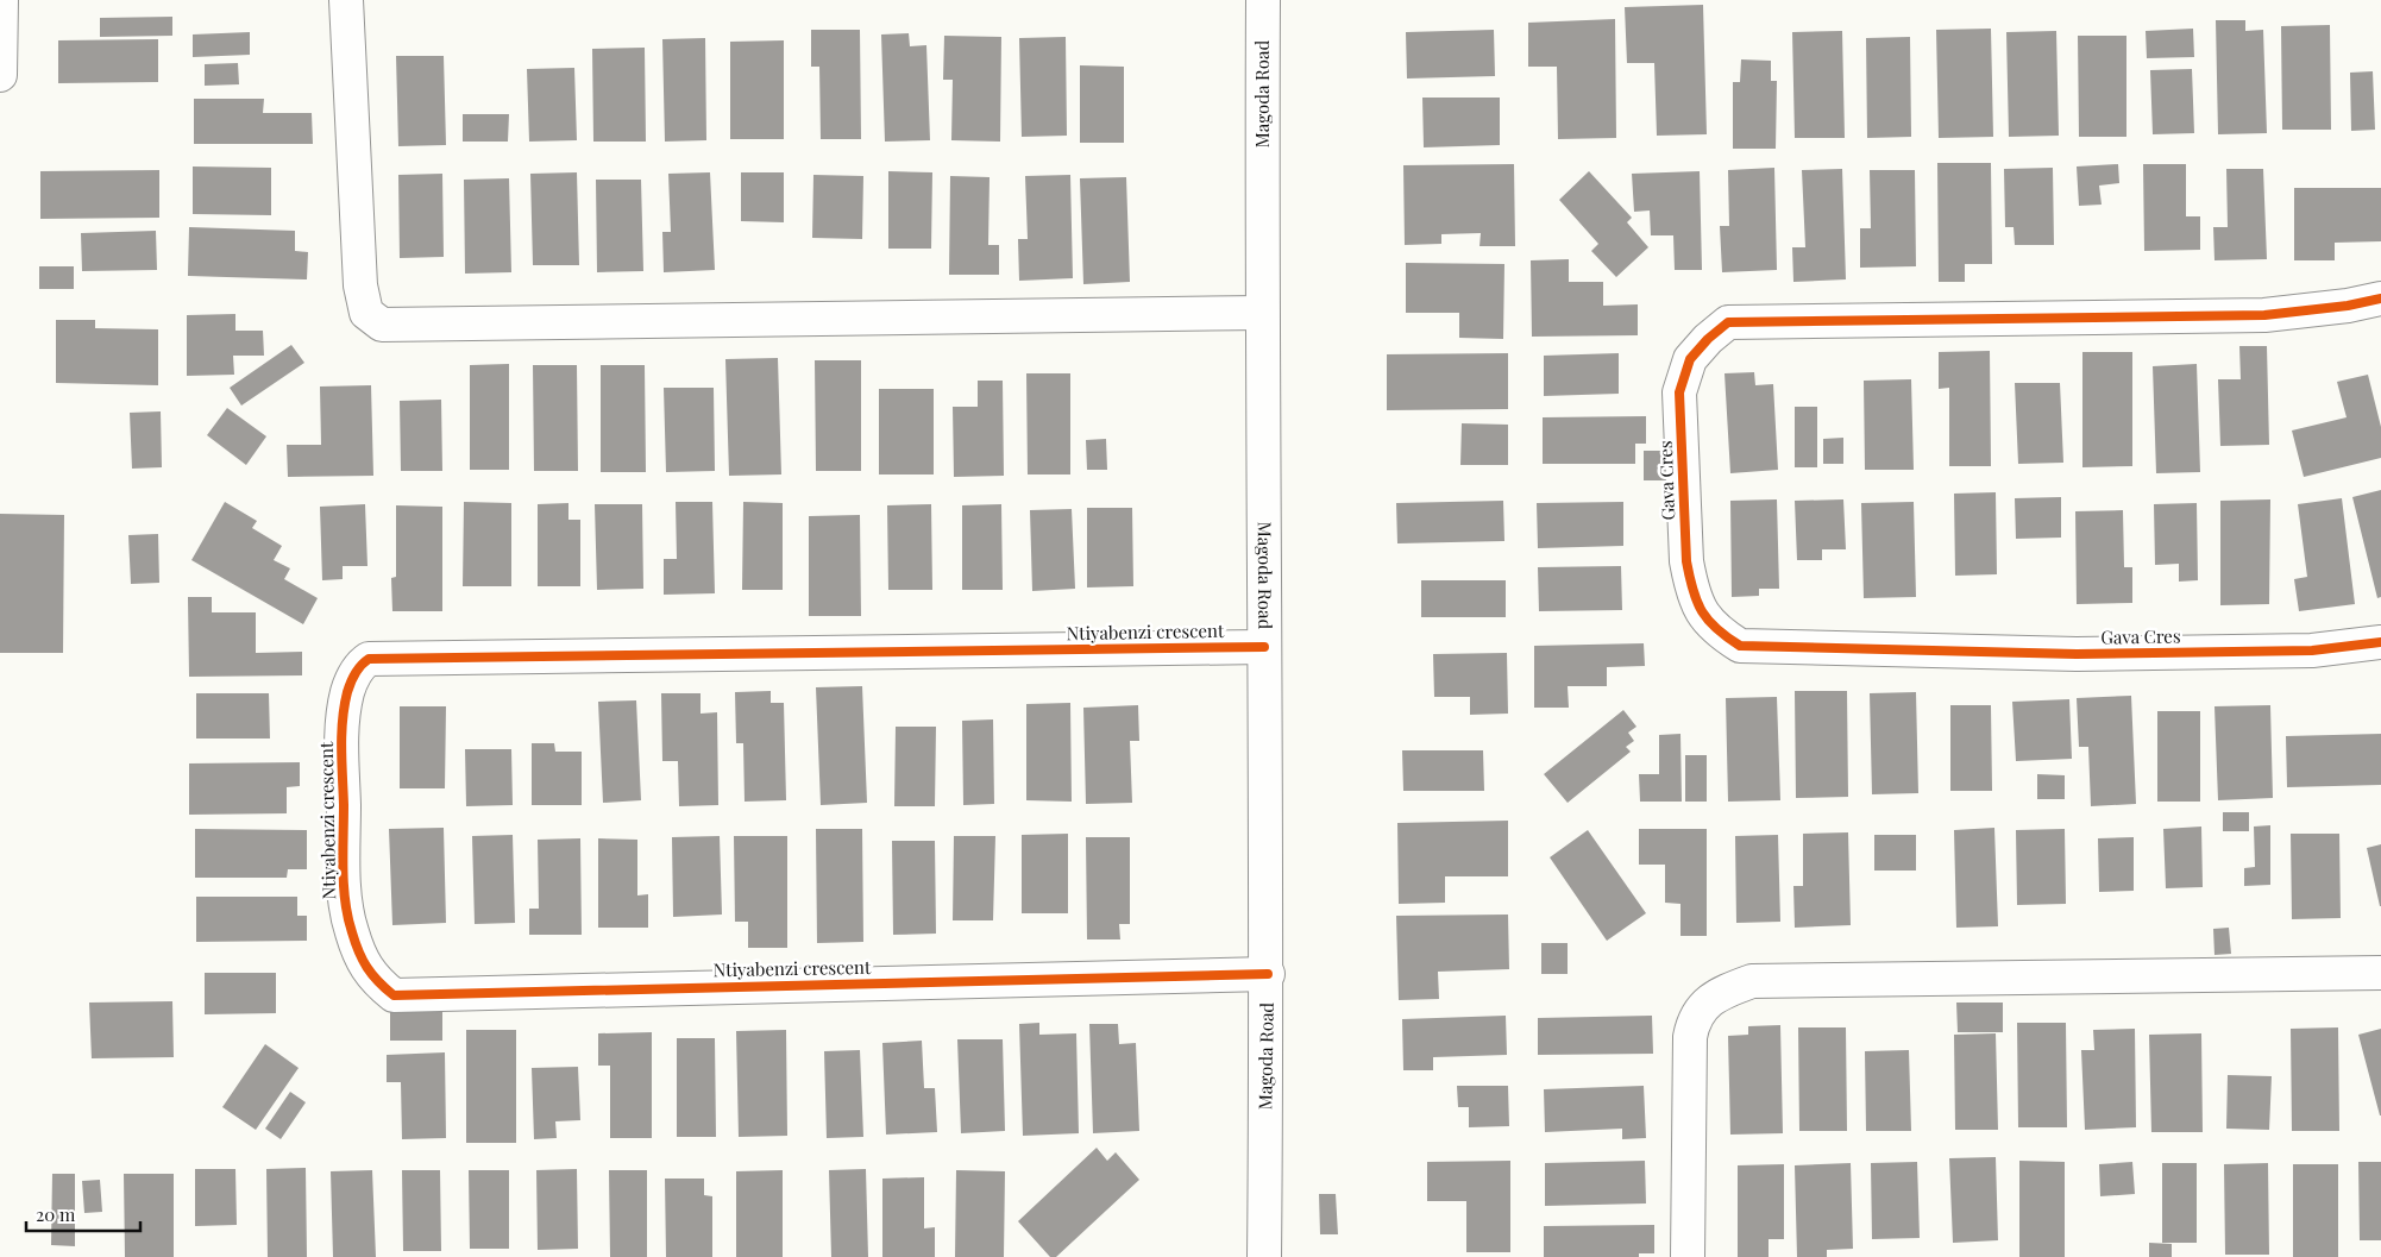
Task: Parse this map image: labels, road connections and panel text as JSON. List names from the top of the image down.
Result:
{
  "streets": {
    "street": ["Magoda Road", "Gava Cres", "Ntiyabenzi crescent"]
  },
  "crossings": [
    ["Magoda Road", "Ntiyabenzi crescent"]
  ],
  "scale_bar": "20 m"
}
